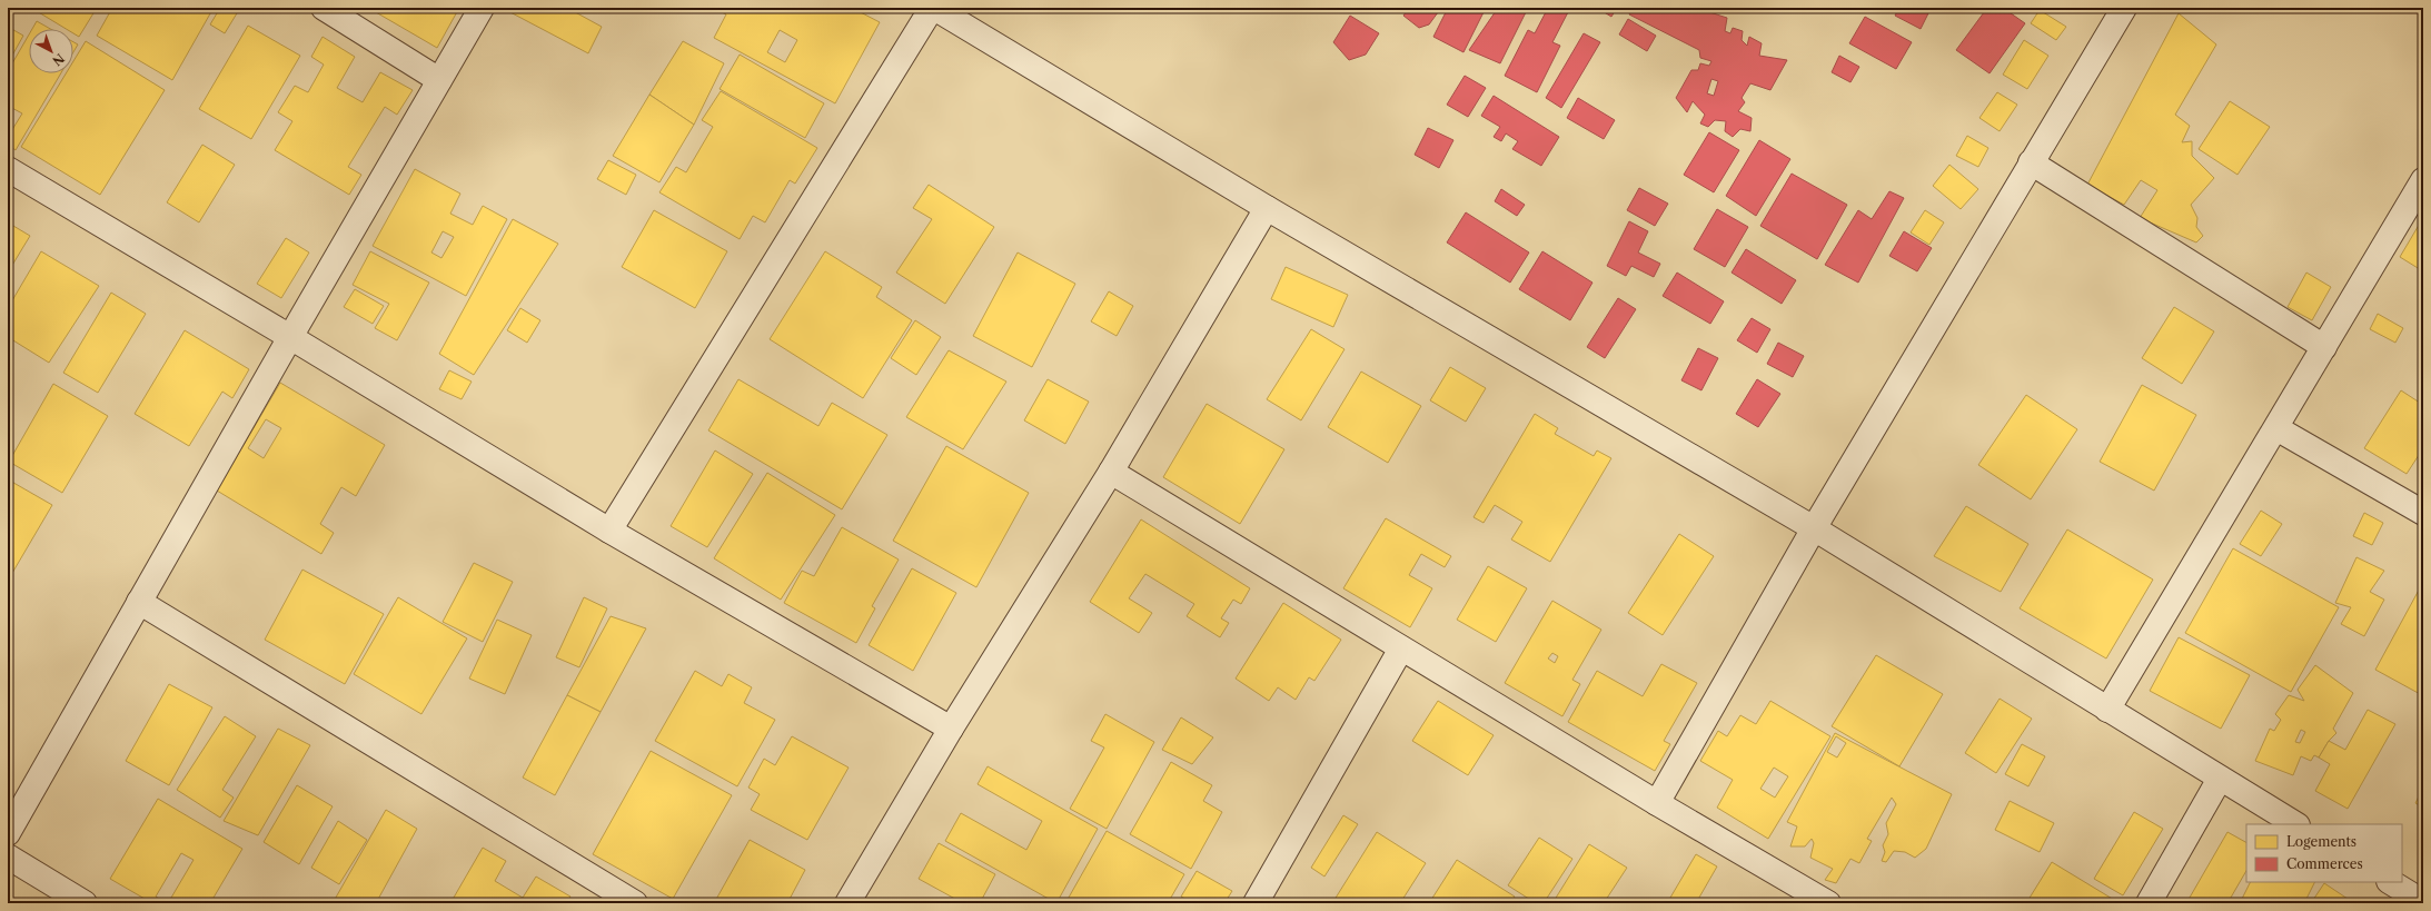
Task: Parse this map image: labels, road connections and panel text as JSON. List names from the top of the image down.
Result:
{
  "legend": ["Logements", "Commerces"],
  "north": "bottom right"
}
